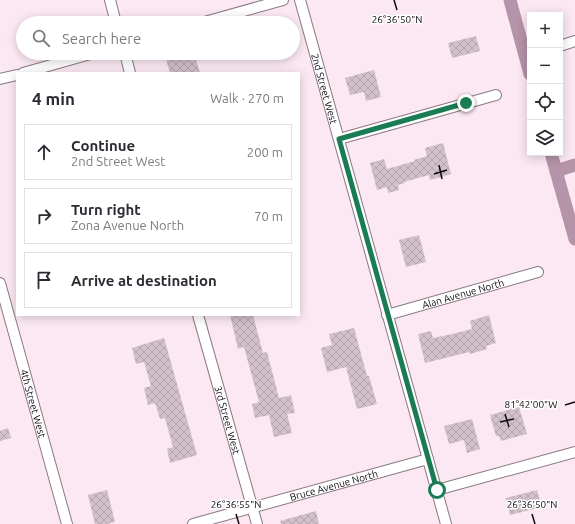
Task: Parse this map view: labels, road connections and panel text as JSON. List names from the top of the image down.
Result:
{
  "streets": {
    "street": [
      "2nd Street West",
      "Alan Avenue North",
      "4th Street West",
      "3rd Street West",
      "Bruce Avenue North"
    ]
  },
  "crossings": [
    ["2nd Street West", "Alan Avenue North"],
    ["2nd Street West", "Bruce Avenue North"],
    ["3rd Street West", "Bruce Avenue North"]
  ],
  "page": {
    "map_buttons": ["+", "−"],
    "search": "Search here",
    "heading": ["4 min", "Walk · 270 m"],
    "list": [
      ["Continue", "2nd Street West", "200 m"],
      ["Turn right", "Zona Avenue North", "70 m"],
      "Arrive at destination"
    ]
  },
  "coordinates": ["26°36'50\"N", "81°42'00\"W", "26°36'55\"N"]
}
